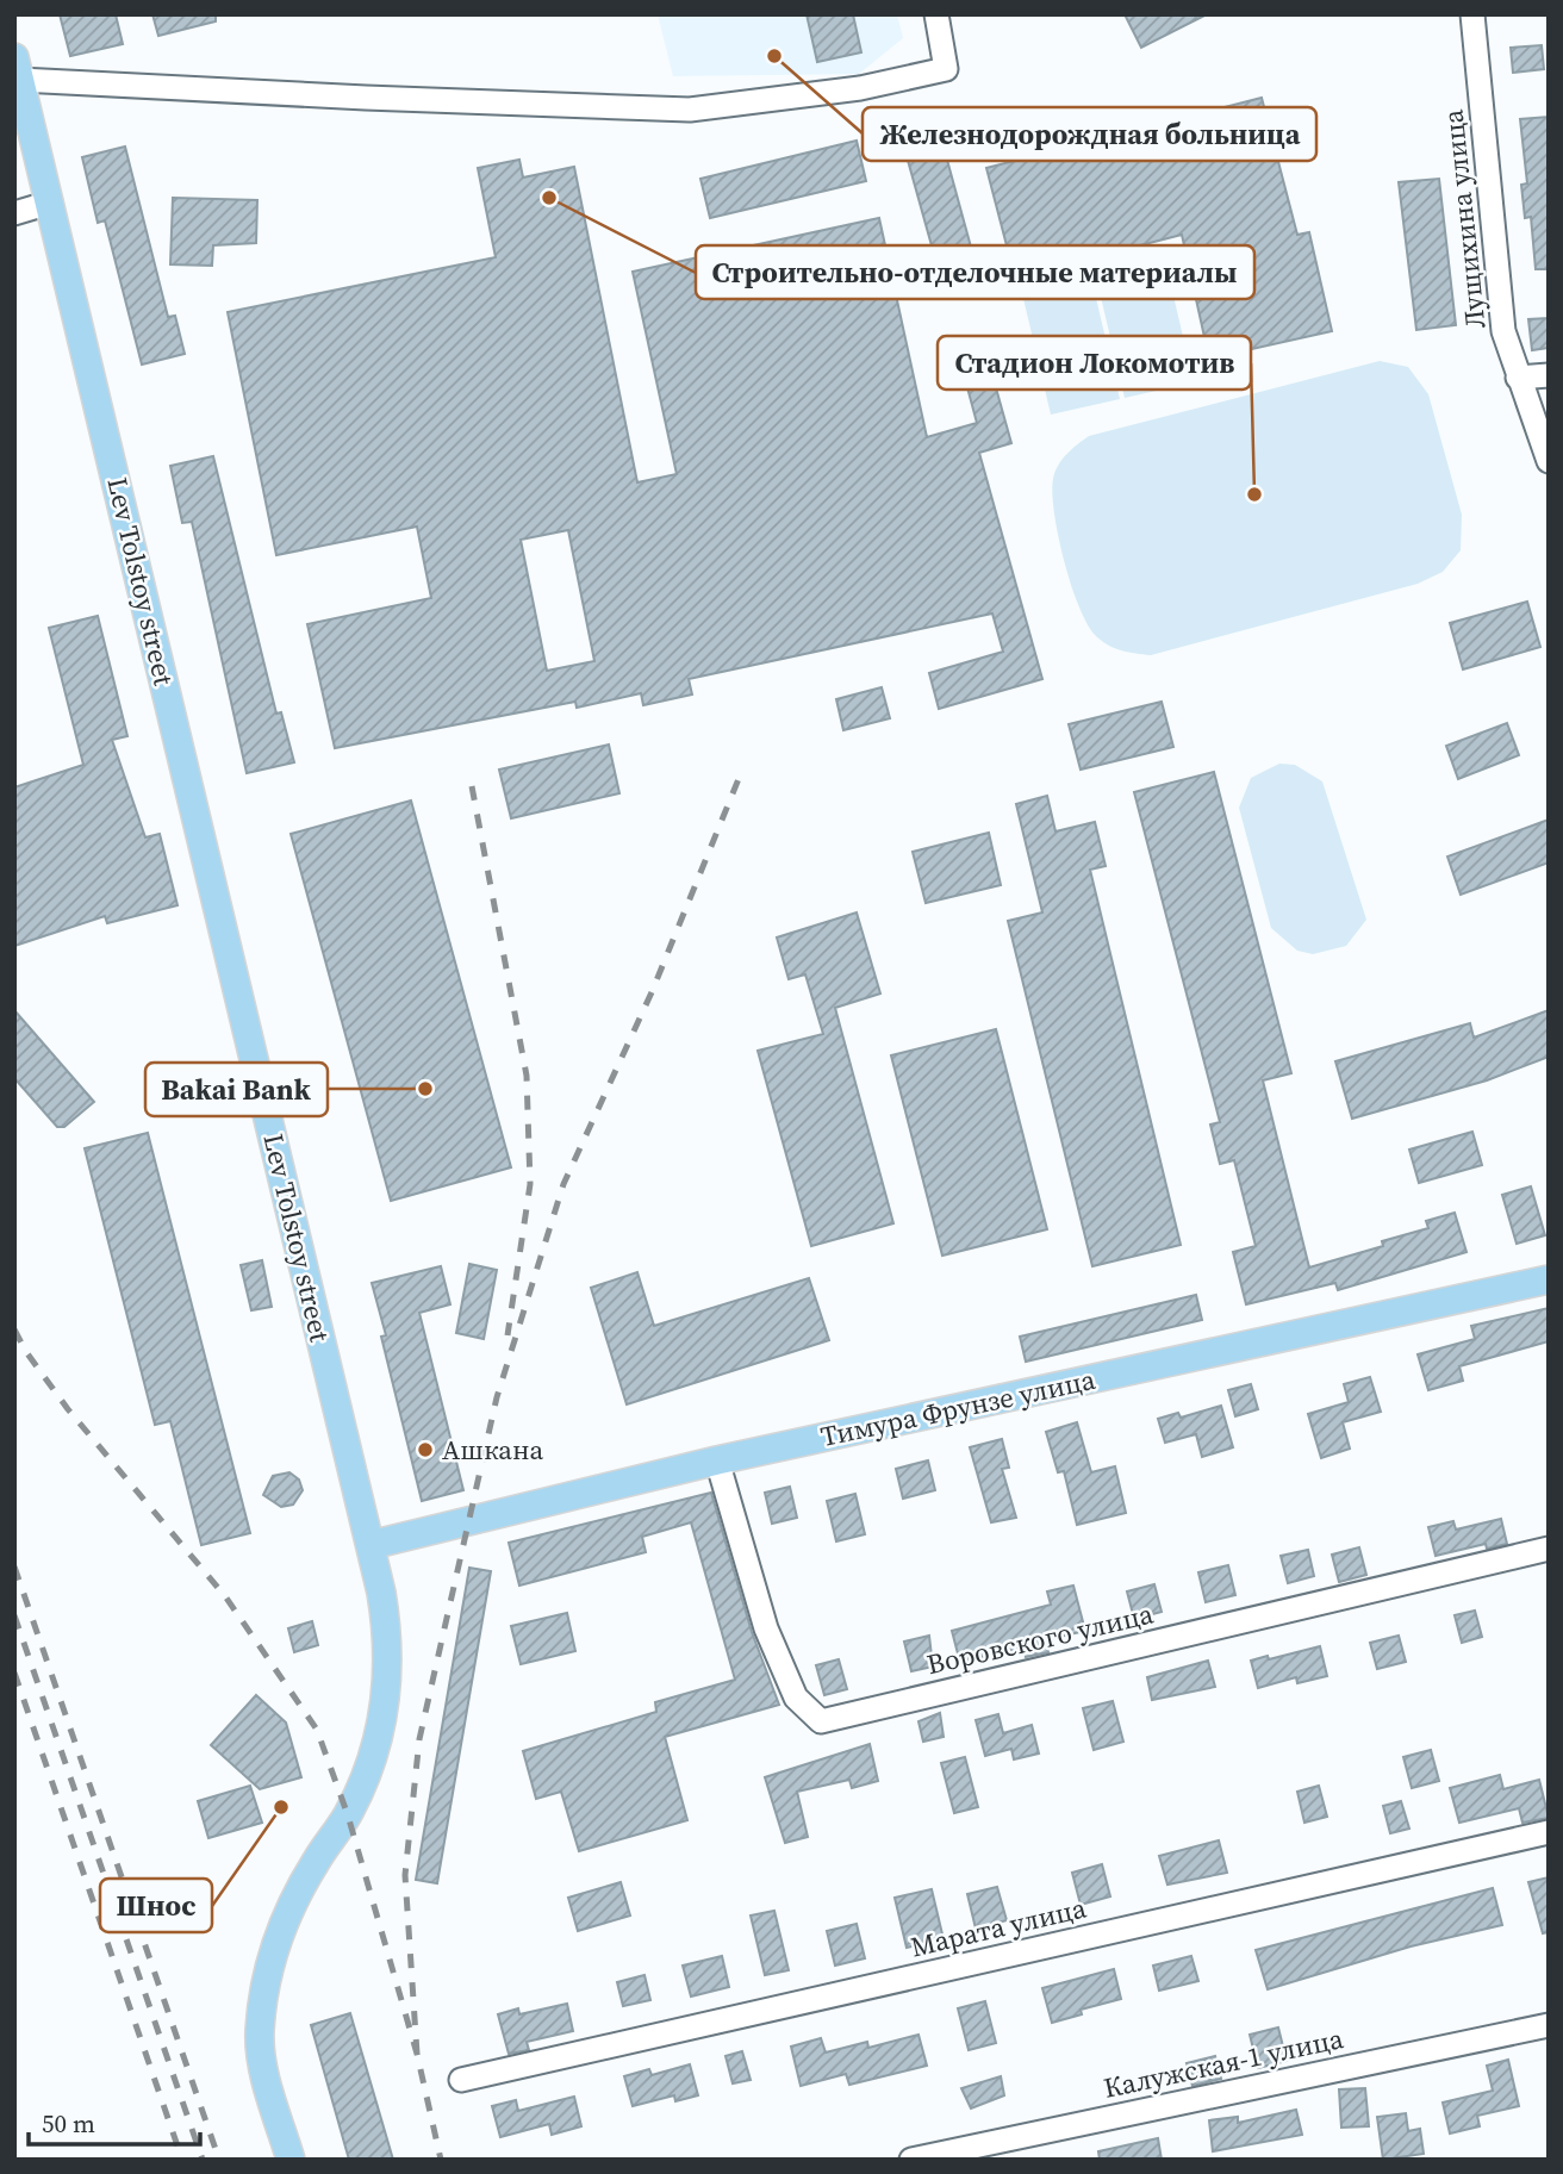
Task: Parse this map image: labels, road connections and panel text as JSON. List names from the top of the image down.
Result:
{
  "streets": {
    "main road": ["Lev Tolstoy street", "Тимура Фрунзе улица"],
    "street": [
      "Лущихина улица",
      "Воровского улица",
      "Марата улица",
      "Калужская-1 улица"
    ]
  },
  "crossings": [
    ["Lev Tolstoy street", "Тимура Фрунзе улица"],
    ["Тимура Фрунзе улица", "Воровского улица"]
  ],
  "places": [
    "Железнодорождная больница",
    "Строительно-отделочные материалы",
    "Стадион Локомотив",
    "Bakai Bank",
    "Ашкана",
    "Шнос"
  ],
  "scale_bar": "50 m"
}
